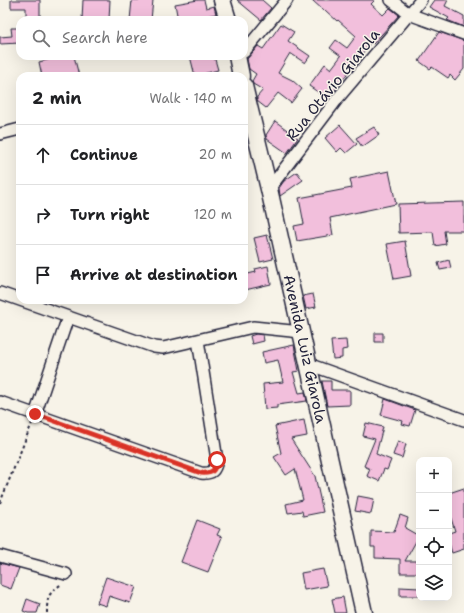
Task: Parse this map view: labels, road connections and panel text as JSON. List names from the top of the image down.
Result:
{
  "streets": {
    "street": ["Rua Otávio Giarola", "Avenida Luiz Giarola"]
  },
  "crossings": [
    ["Rua Otávio Giarola", "Avenida Luiz Giarola"]
  ],
  "page": {
    "search": "Search here",
    "heading": ["2 min", "Walk · 140 m"],
    "list": [
      ["Continue", "20 m"],
      ["Turn right", "120 m"],
      "Arrive at destination"
    ],
    "map_buttons": ["+", "−"]
  }
}
